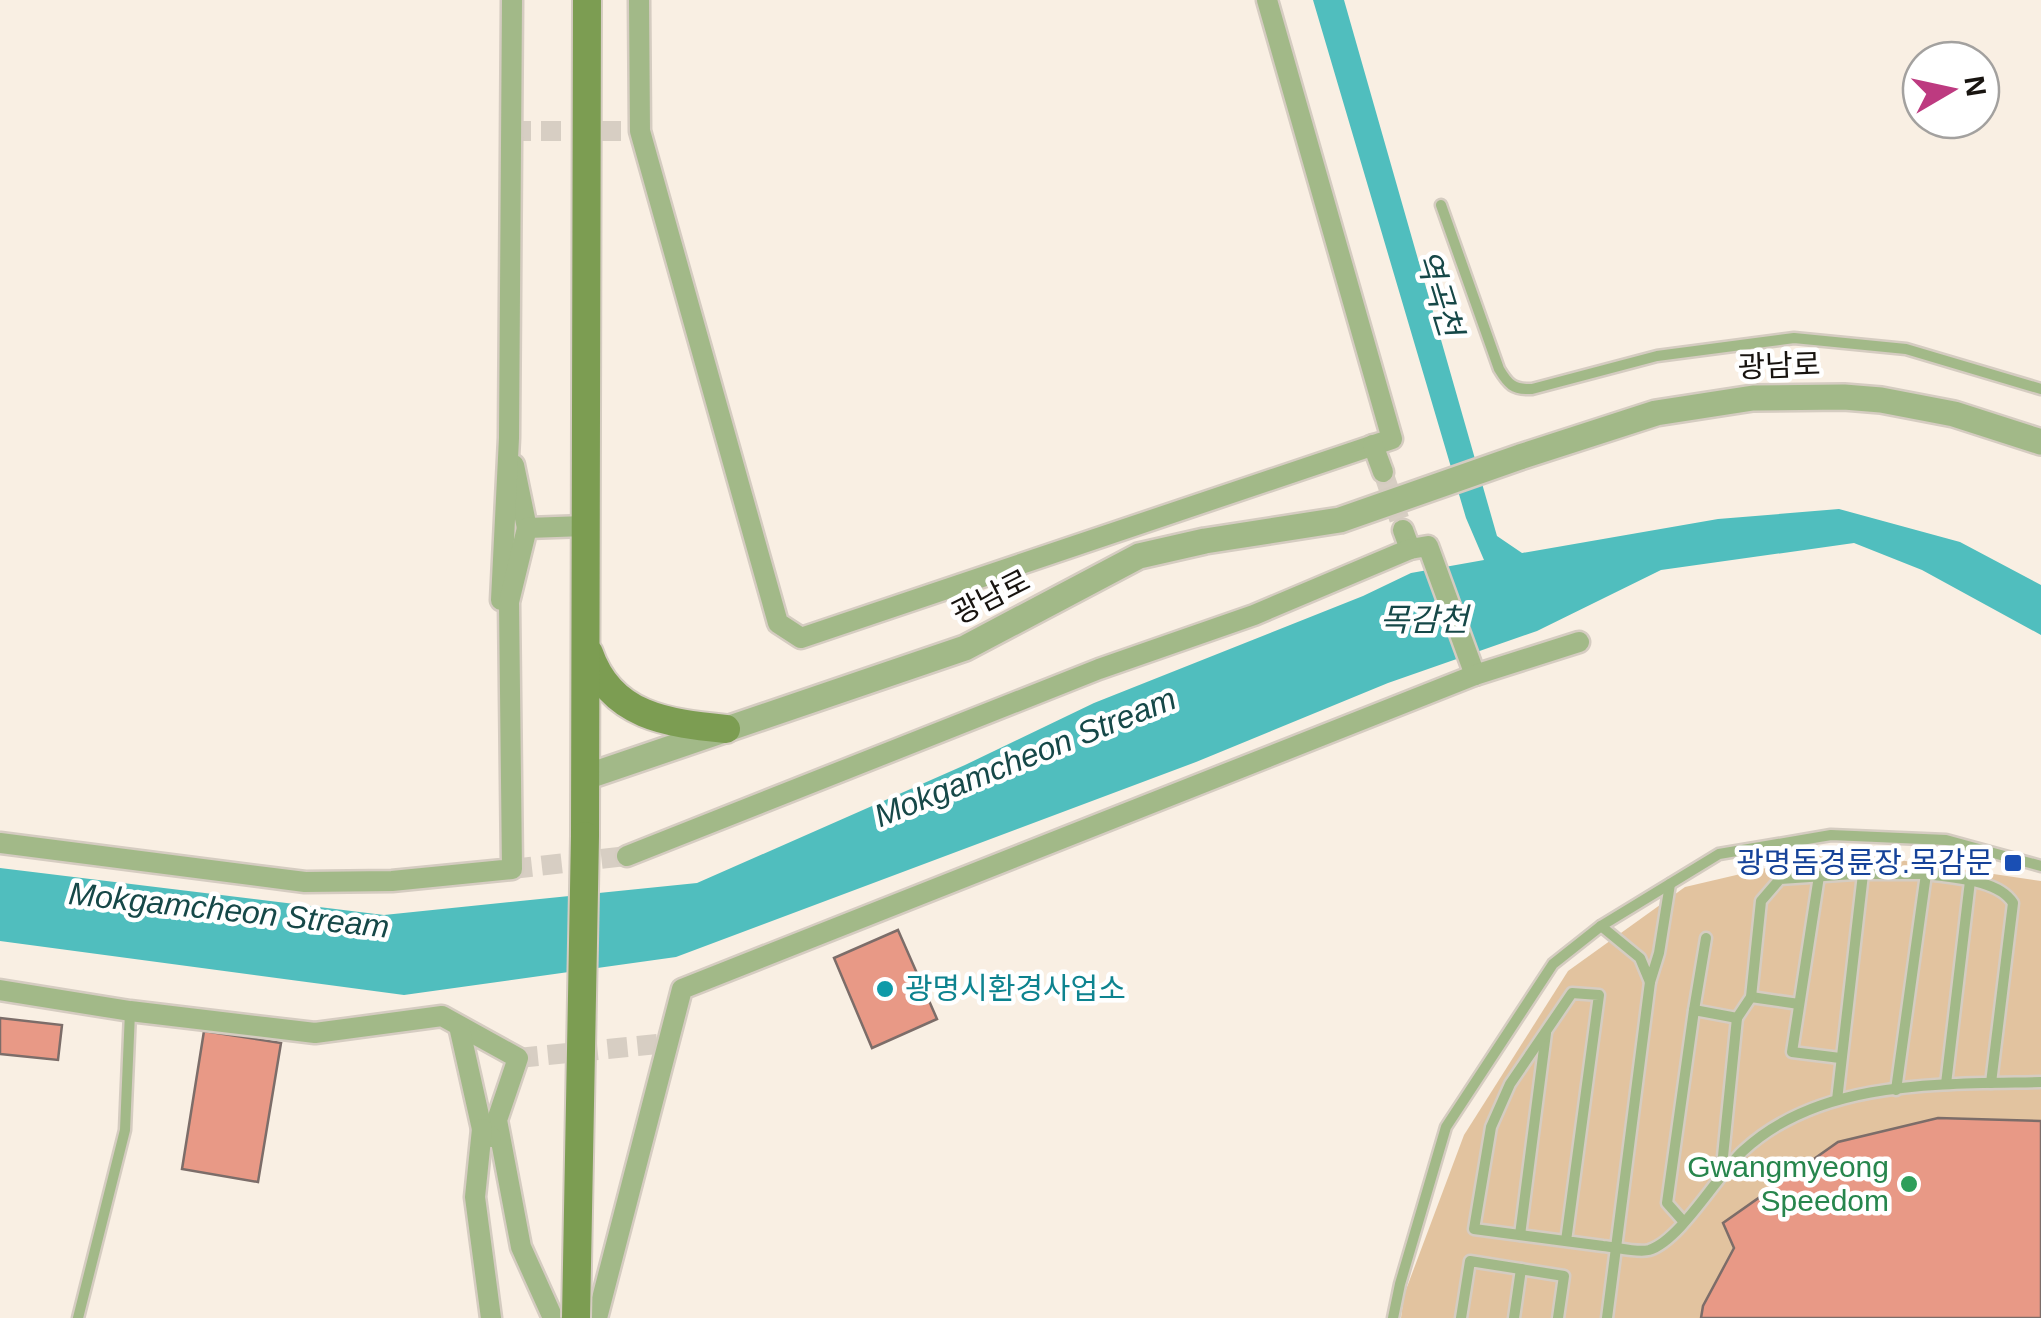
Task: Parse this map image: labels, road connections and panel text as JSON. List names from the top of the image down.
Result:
{
  "streets": {
    "street": ["광남로"]
  },
  "water": ["역곡천", "목감천", "Mokgamcheon Stream"],
  "places": {
    "transit": ["광명돔경륜장.목감문"],
    "other": ["광명시환경사업소", "Gwangmyeong Speedom"]
  },
  "north": "right"
}
